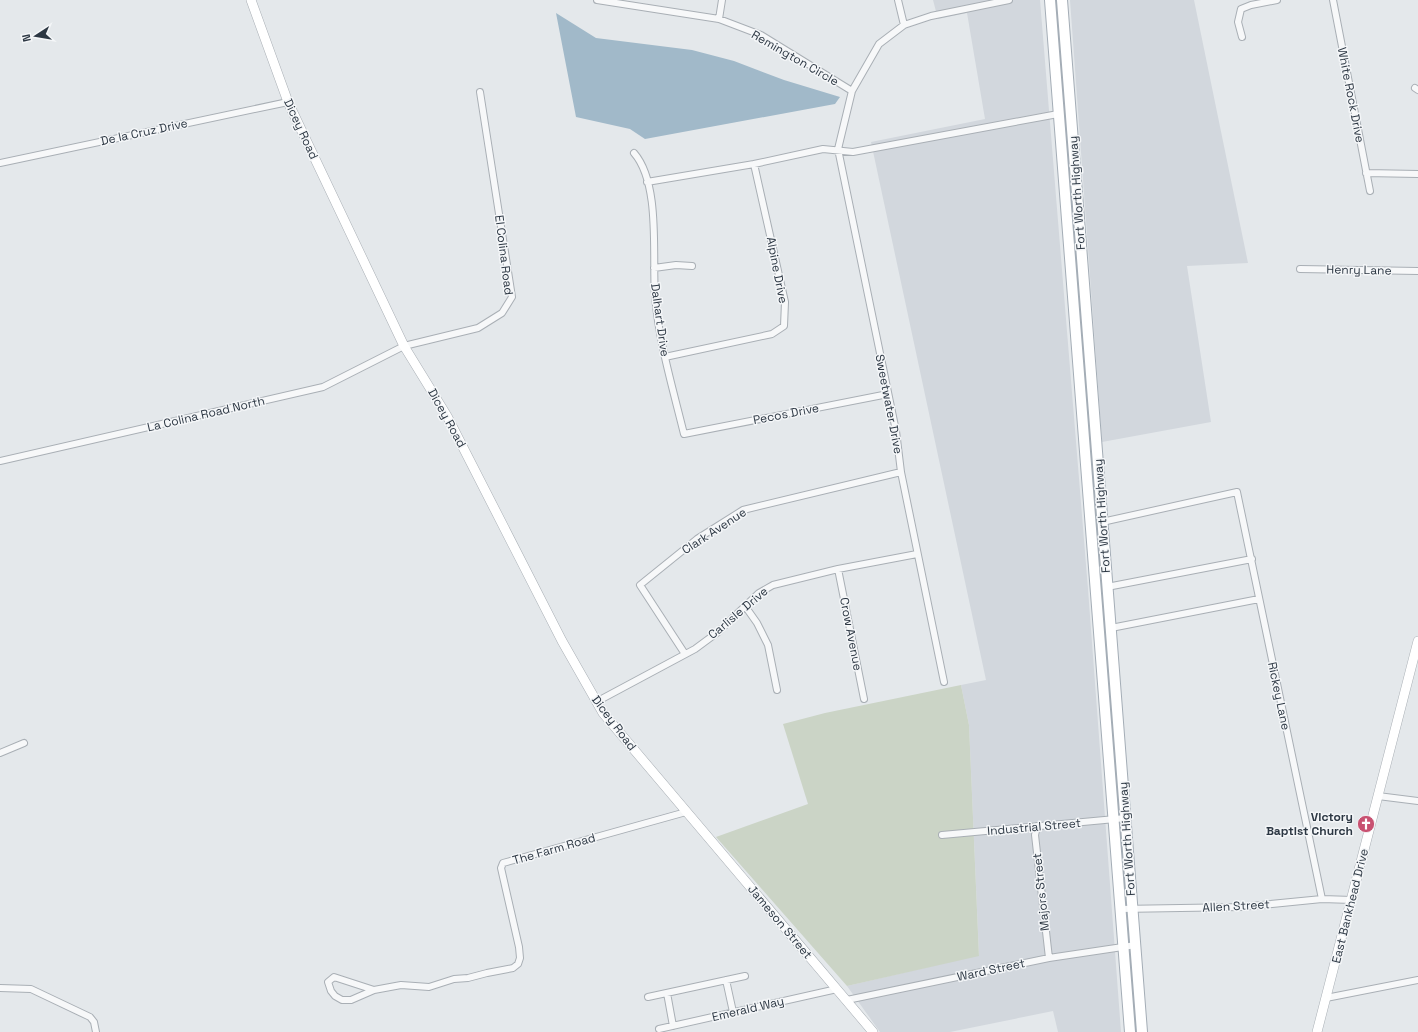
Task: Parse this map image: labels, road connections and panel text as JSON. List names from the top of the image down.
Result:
{
  "streets": {
    "main road": ["Fort Worth Highway"],
    "street": [
      "Remington Circle",
      "White Rock Drive",
      "Dicey Road",
      "De la Cruz Drive",
      "El Colina Road",
      "Alpine Drive",
      "Henry Lane",
      "Dalhart Drive",
      "Sweetwater Drive",
      "La Colina Road North",
      "Pecos Drive",
      "Clark Avenue",
      "Carlisle Drive",
      "Crow Avenue",
      "Rickey Lane",
      "Industrial Street",
      "The Farm Road",
      "Majors Street",
      "Allen Street",
      "East Bankhead Drive",
      "Jameson Street",
      "Ward Street",
      "Emerald Way"
    ]
  },
  "crossings": [
    ["Remington Circle", "Sweetwater Drive"],
    ["Dicey Road", "De la Cruz Drive"],
    ["Dicey Road", "El Colina Road"],
    ["Dicey Road", "La Colina Road North"],
    ["Dicey Road", "Carlisle Drive"],
    ["Dicey Road", "The Farm Road"],
    ["Dicey Road", "Jameson Street"],
    ["Fort Worth Highway", "Rickey Lane"],
    ["Fort Worth Highway", "Industrial Street"],
    ["Fort Worth Highway", "Allen Street"],
    ["Fort Worth Highway", "Ward Street"],
    ["El Colina Road", "La Colina Road North"],
    ["Alpine Drive", "Dalhart Drive"],
    ["Dalhart Drive", "Pecos Drive"],
    ["Sweetwater Drive", "Pecos Drive"],
    ["Sweetwater Drive", "Clark Avenue"],
    ["Sweetwater Drive", "Carlisle Drive"],
    ["Clark Avenue", "Carlisle Drive"],
    ["Carlisle Drive", "Crow Avenue"],
    ["Rickey Lane", "Allen Street"],
    ["Industrial Street", "Majors Street"],
    ["The Farm Road", "Jameson Street"],
    ["Majors Street", "Ward Street"],
    ["Allen Street", "East Bankhead Drive"],
    ["Jameson Street", "Ward Street"],
    ["Jameson Street", "Emerald Way"]
  ],
  "places": {
    "church": ["Victory Baptist Church"]
  },
  "north": "left"
}
